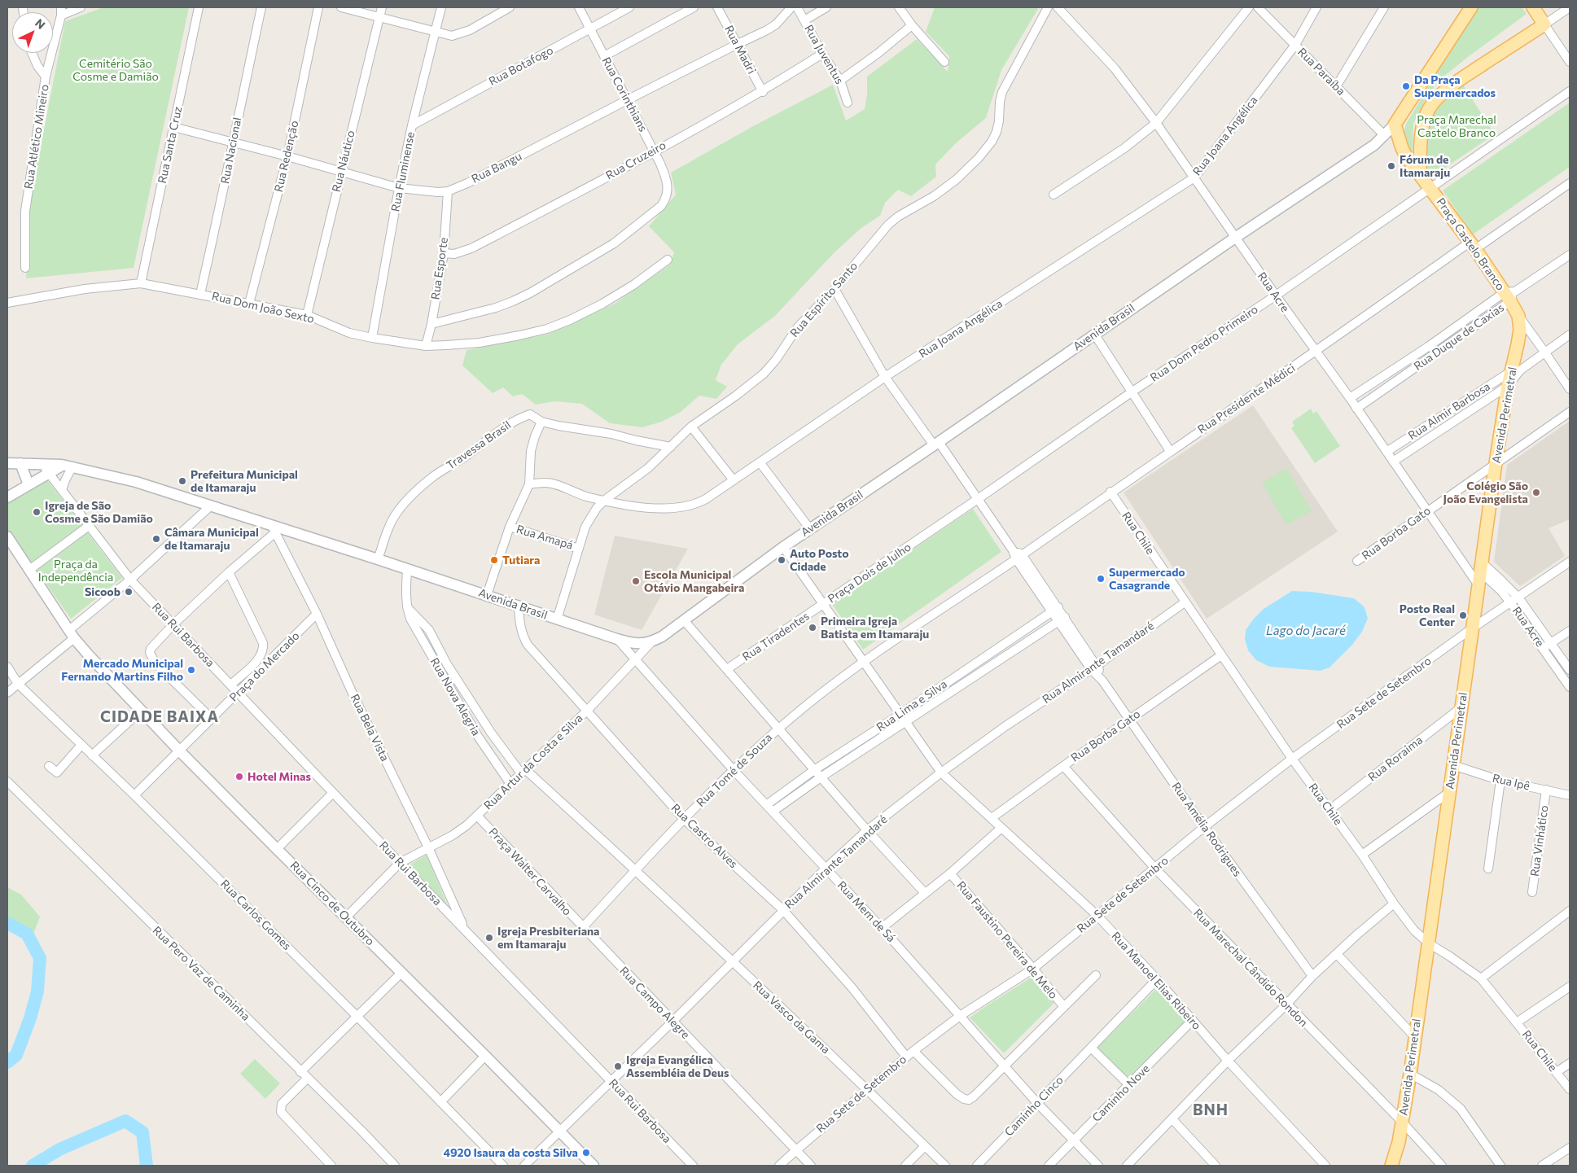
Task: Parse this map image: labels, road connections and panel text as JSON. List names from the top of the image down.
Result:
{
  "streets": {
    "main road": ["Praça Castelo Branco", "Avenida Perimetral"],
    "street": [
      "Rua Madri",
      "Rua Juventus",
      "Rua Botafogo",
      "Rua Paraíba",
      "Rua Corinthians",
      "Rua Joana Angélica",
      "Rua Atlético Mineiro",
      "Rua Santa Cruz",
      "Rua Nacional",
      "Rua Redenção",
      "Rua Cruzeiro",
      "Rua Náutico",
      "Rua Bangu",
      "Rua Fluminense",
      "Rua Esporte",
      "Rua Acre",
      "Rua Espírito Santo",
      "Rua Dom João Sexto",
      "Avenida Brasil",
      "Rua Duque de Caxias",
      "Rua Dom Pedro Primeiro",
      "Rua Presidente Médici",
      "Rua Almir Barbosa",
      "Travessa Brasil",
      "Rua Chile",
      "Rua Borba Gato",
      "Rua Amapá",
      "Praça Dois de Julho",
      "Rua Rui Barbosa",
      "Rua Tiradentes",
      "Rua Almirante Tamandaré",
      "Praça do Mercado",
      "Rua Sete de Setembro",
      "Rua Nova Alegria",
      "Rua Lima e Silva",
      "Rua Bela Vista",
      "Rua Roraima",
      "Rua Artur da Costa e Silva",
      "Rua Tomé de Souza",
      "Rua Ipê",
      "Rua Amélia Rodrigues",
      "Rua Castro Alves",
      "Rua Vinhático",
      "Praça Walter Carvalho",
      "Rua Cinco de Outubro",
      "Rua Mem de Sá",
      "Rua Carlos Gomes",
      "Rua Faustino Pereira de Melo",
      "Rua Marechal Cândido Rondon",
      "Rua Pero Vaz de Caminha",
      "Rua Manoel Elias Ribeiro",
      "Rua Campo Alegre",
      "Rua Vasco da Gama",
      "Caminho Nove",
      "Caminho Cinco"
    ]
  },
  "crossings": [
    ["Rua Madri", "Rua Cruzeiro"],
    ["Rua Madri", "Rua Bangu"],
    ["Rua Juventus", "Rua Cruzeiro"],
    ["Rua Botafogo", "Rua Corinthians"],
    ["Rua Botafogo", "Rua Fluminense"],
    ["Rua Paraíba", "Rua Joana Angélica"],
    ["Rua Paraíba", "Avenida Brasil"],
    ["Rua Corinthians", "Rua Cruzeiro"],
    ["Rua Corinthians", "Rua Bangu"],
    ["Rua Corinthians", "Rua Esporte"],
    ["Rua Joana Angélica", "Rua Acre"],
    ["Rua Joana Angélica", "Rua Espírito Santo"],
    ["Rua Santa Cruz", "Rua Bangu"],
    ["Rua Santa Cruz", "Rua Dom João Sexto"],
    ["Rua Nacional", "Rua Bangu"],
    ["Rua Nacional", "Rua Dom João Sexto"],
    ["Rua Redenção", "Rua Bangu"],
    ["Rua Redenção", "Rua Dom João Sexto"],
    ["Rua Cruzeiro", "Rua Esporte"],
    ["Rua Náutico", "Rua Bangu"],
    ["Rua Náutico", "Rua Dom João Sexto"],
    ["Rua Bangu", "Rua Fluminense"],
    ["Rua Bangu", "Rua Esporte"],
    ["Rua Fluminense", "Rua Dom João Sexto"],
    ["Praça Castelo Branco", "Avenida Brasil"],
    ["Praça Castelo Branco", "Rua Duque de Caxias"],
    ["Praça Castelo Branco", "Rua Dom Pedro Primeiro"],
    ["Praça Castelo Branco", "Rua Presidente Médici"],
    ["Praça Castelo Branco", "Avenida Perimetral"],
    ["Rua Esporte", "Rua Dom João Sexto"],
    ["Rua Acre", "Avenida Brasil"],
    ["Rua Acre", "Rua Duque de Caxias"],
    ["Rua Acre", "Rua Dom Pedro Primeiro"],
    ["Rua Acre", "Rua Presidente Médici"],
    ["Rua Acre", "Rua Almir Barbosa"],
    ["Rua Acre", "Avenida Perimetral"],
    ["Rua Acre", "Rua Borba Gato"],
    ["Rua Acre", "Rua Sete de Setembro"],
    ["Rua Espírito Santo", "Avenida Brasil"],
    ["Rua Espírito Santo", "Travessa Brasil"],
    ["Rua Espírito Santo", "Rua Amapá"],
    ["Avenida Brasil", "Travessa Brasil"],
    ["Avenida Brasil", "Rua Nova Alegria"],
    ["Avenida Brasil", "Rua Bela Vista"],
    ["Avenida Brasil", "Rua Artur da Costa e Silva"],
    ["Avenida Brasil", "Rua Castro Alves"],
    ["Avenida Brasil", "Rua Mem de Sá"],
    ["Rua Dom Pedro Primeiro", "Praça Dois de Julho"],
    ["Rua Presidente Médici", "Rua Chile"],
    ["Rua Presidente Médici", "Rua Amélia Rodrigues"],
    ["Rua Almir Barbosa", "Avenida Perimetral"],
    ["Avenida Perimetral", "Rua Chile"],
    ["Avenida Perimetral", "Rua Borba Gato"],
    ["Avenida Perimetral", "Rua Sete de Setembro"],
    ["Avenida Perimetral", "Rua Roraima"],
    ["Avenida Perimetral", "Rua Ipê"],
    ["Avenida Perimetral", "Rua Marechal Cândido Rondon"],
    ["Rua Chile", "Rua Borba Gato"],
    ["Rua Chile", "Rua Almirante Tamandaré"],
    ["Rua Chile", "Rua Sete de Setembro"],
    ["Rua Chile", "Rua Roraima"],
    ["Rua Borba Gato", "Rua Amélia Rodrigues"],
    ["Rua Borba Gato", "Rua Marechal Cândido Rondon"],
    ["Rua Borba Gato", "Rua Manoel Elias Ribeiro"],
    ["Praça Dois de Julho", "Rua Tiradentes"],
    ["Praça Dois de Julho", "Rua Lima e Silva"],
    ["Praça Dois de Julho", "Rua Tomé de Souza"],
    ["Praça Dois de Julho", "Rua Manoel Elias Ribeiro"],
    ["Rua Rui Barbosa", "Rua Almirante Tamandaré"],
    ["Rua Rui Barbosa", "Praça do Mercado"],
    ["Rua Rui Barbosa", "Rua Bela Vista"],
    ["Rua Rui Barbosa", "Rua Artur da Costa e Silva"],
    ["Rua Almirante Tamandaré", "Rua Amélia Rodrigues"],
    ["Rua Almirante Tamandaré", "Rua Castro Alves"],
    ["Rua Almirante Tamandaré", "Rua Cinco de Outubro"],
    ["Rua Almirante Tamandaré", "Rua Mem de Sá"],
    ["Rua Almirante Tamandaré", "Rua Manoel Elias Ribeiro"],
    ["Rua Almirante Tamandaré", "Rua Campo Alegre"],
    ["Rua Almirante Tamandaré", "Rua Vasco da Gama"],
    ["Praça do Mercado", "Rua Bela Vista"],
    ["Praça do Mercado", "Rua Cinco de Outubro"],
    ["Praça do Mercado", "Rua Carlos Gomes"],
    ["Rua Sete de Setembro", "Rua Amélia Rodrigues"],
    ["Rua Sete de Setembro", "Rua Castro Alves"],
    ["Rua Sete de Setembro", "Rua Mem de Sá"],
    ["Rua Sete de Setembro", "Rua Faustino Pereira de Melo"],
    ["Rua Sete de Setembro", "Rua Marechal Cândido Rondon"],
    ["Rua Sete de Setembro", "Rua Manoel Elias Ribeiro"],
    ["Rua Sete de Setembro", "Rua Campo Alegre"],
    ["Rua Sete de Setembro", "Rua Vasco da Gama"],
    ["Rua Nova Alegria", "Rua Artur da Costa e Silva"],
    ["Rua Lima e Silva", "Rua Amélia Rodrigues"],
    ["Rua Lima e Silva", "Rua Mem de Sá"],
    ["Rua Lima e Silva", "Rua Manoel Elias Ribeiro"],
    ["Rua Bela Vista", "Rua Artur da Costa e Silva"],
    ["Rua Artur da Costa e Silva", "Rua Castro Alves"],
    ["Rua Artur da Costa e Silva", "Praça Walter Carvalho"],
    ["Rua Artur da Costa e Silva", "Rua Cinco de Outubro"],
    ["Rua Artur da Costa e Silva", "Rua Mem de Sá"],
    ["Rua Tomé de Souza", "Rua Castro Alves"],
    ["Rua Tomé de Souza", "Praça Walter Carvalho"],
    ["Rua Tomé de Souza", "Rua Mem de Sá"],
    ["Rua Tomé de Souza", "Rua Campo Alegre"],
    ["Rua Tomé de Souza", "Rua Vasco da Gama"],
    ["Rua Ipê", "Rua Vinhático"],
    ["Praça Walter Carvalho", "Rua Campo Alegre"],
    ["Rua Mem de Sá", "Caminho Nove"],
    ["Rua Mem de Sá", "Caminho Cinco"],
    ["Rua Manoel Elias Ribeiro", "Caminho Nove"],
    ["Rua Manoel Elias Ribeiro", "Caminho Cinco"]
  ],
  "districts": ["CIDADE BAIXA", "BNH"],
  "water": ["Lago do Jacaré"],
  "parks": ["Cemitério São Cosme e Damião", "Praça Marechal Castelo Branco", "Praça da Independência"],
  "places": [
    "Da Praça Supermercados",
    "Fórum de Itamaraju",
    "Prefeitura Municipal de Itamaraju",
    "Colégio São João Evangelista",
    "Igreja de São Cosme e São Damião",
    "Câmara Municipal de Itamaraju",
    "Tutiara",
    "Auto Posto Cidade",
    "Supermercado Casagrande",
    "Escola Municipal Otávio Mangabeira",
    "Sicoob",
    "Posto Real Center",
    "Primeira Igreja Batista em Itamaraju",
    "Mercado Municipal Fernando Martins Filho",
    "Hotel Minas",
    "Igreja Presbiteriana em Itamaraju",
    "Igreja Evangélica Assembléia de Deus",
    "4920 Isaura da costa Silva"
  ],
  "north": "top right"
}
